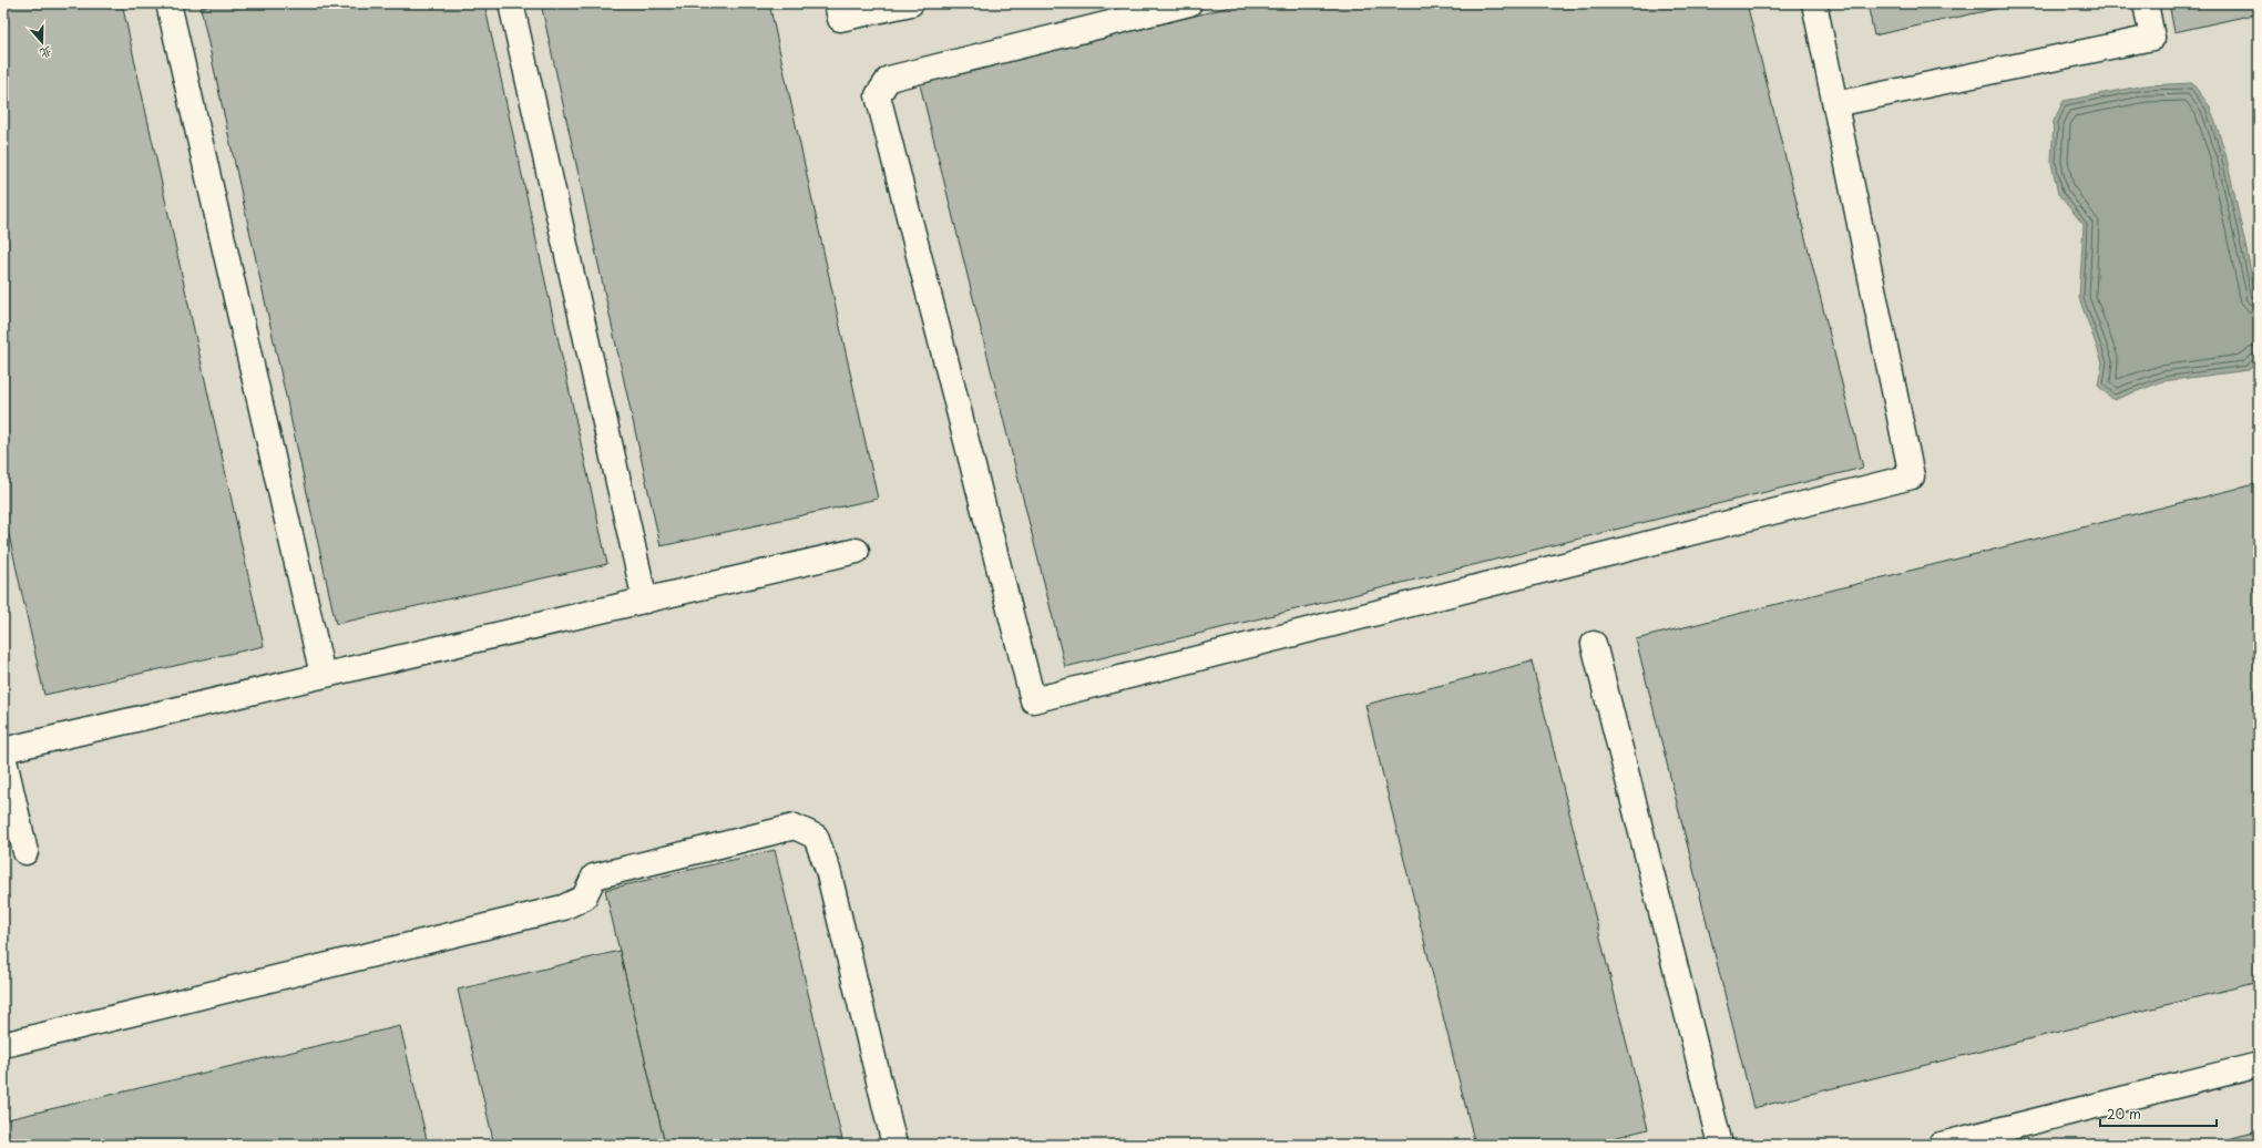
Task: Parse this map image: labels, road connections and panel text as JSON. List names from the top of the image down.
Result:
{
  "scale_bar": "20 m",
  "north": "bottom"
}
